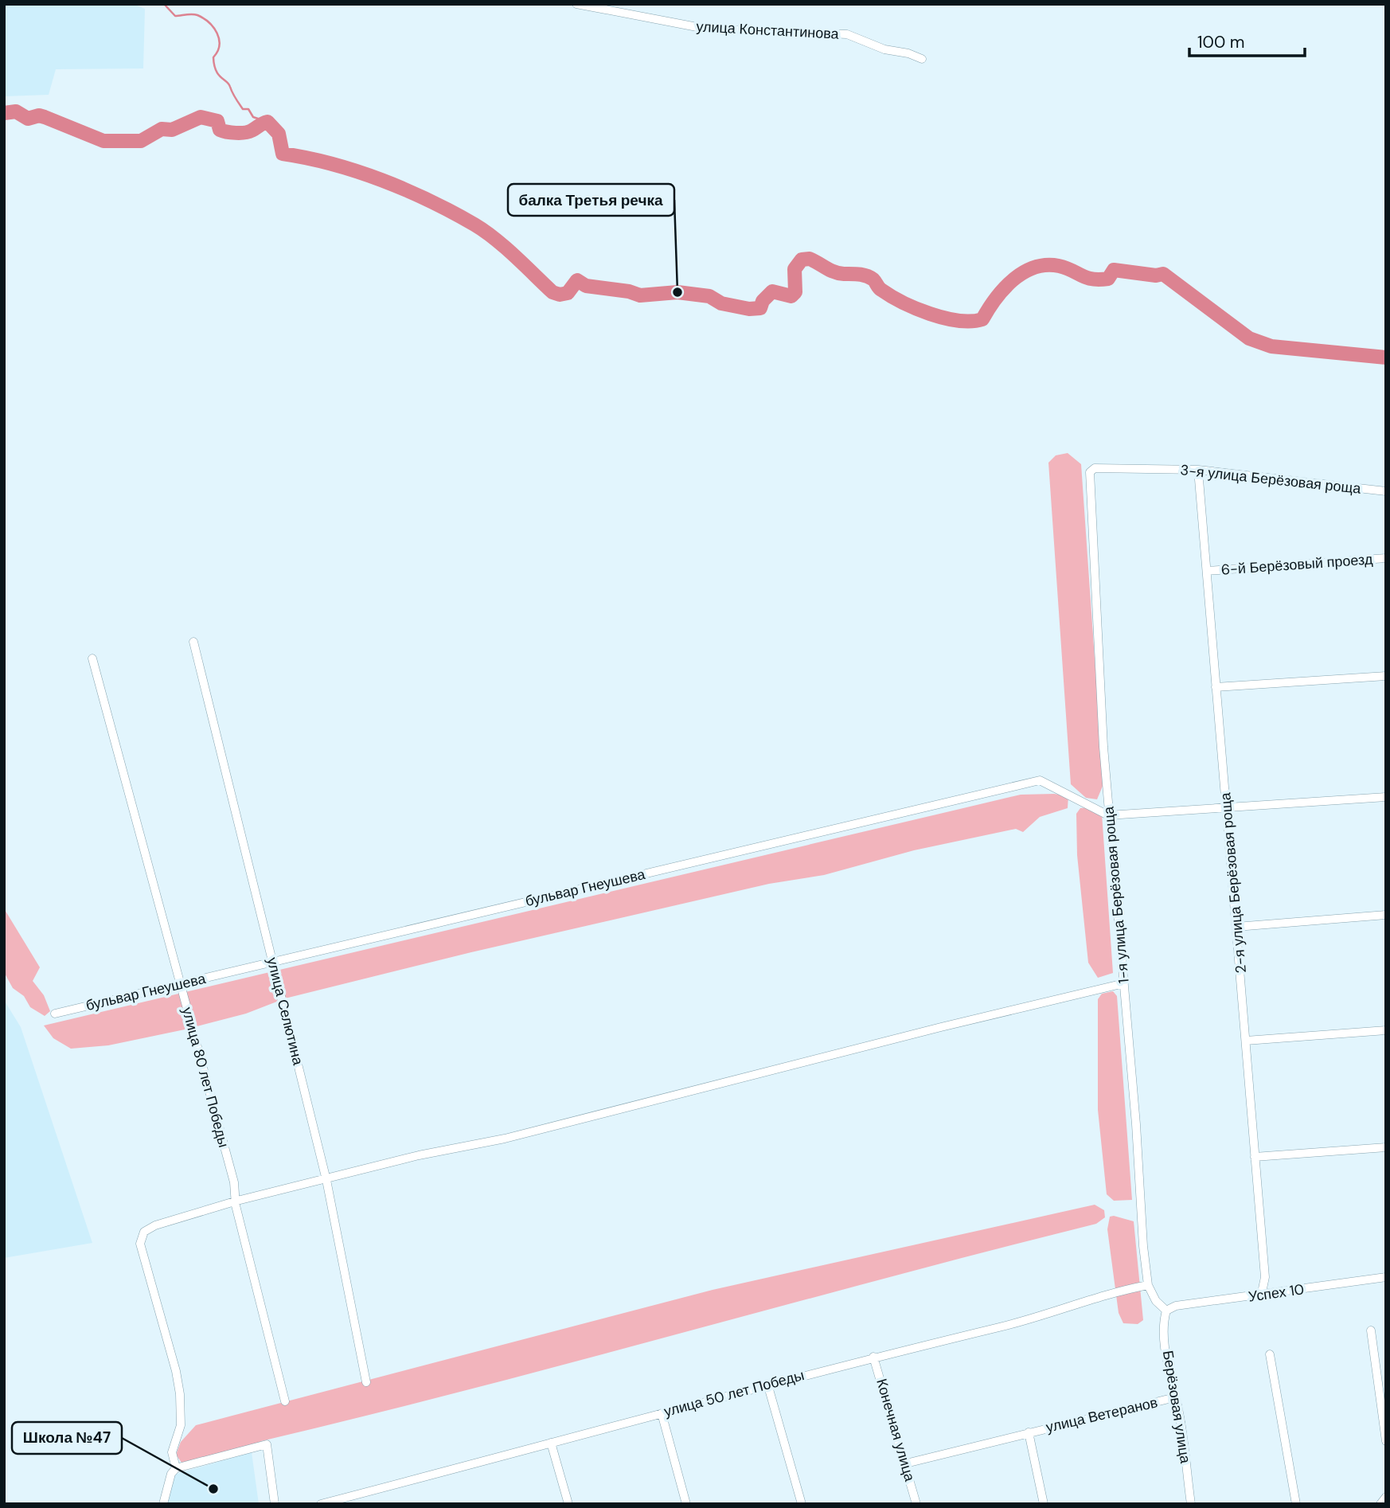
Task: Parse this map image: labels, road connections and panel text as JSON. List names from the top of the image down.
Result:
{
  "streets": {
    "street": [
      "улица Константинова",
      "3-я улица Берёзовая роща",
      "6-й Берёзовый проезд",
      "2-я улица Берёзовая роща",
      "бульвар Гнеушева",
      "1-я улица Берёзовая роща",
      "улица Селютина",
      "улица 80 лет Победы",
      "Успех 10",
      "улица 50 лет Победы",
      "Берёзовая улица",
      "улица Ветеранов",
      "Конечная улица"
    ]
  },
  "crossings": [
    ["3-я улица Берёзовая роща", "2-я улица Берёзовая роща"],
    ["3-я улица Берёзовая роща", "1-я улица Берёзовая роща"],
    ["6-й Берёзовый проезд", "2-я улица Берёзовая роща"],
    ["2-я улица Берёзовая роща", "Успех 10"],
    ["бульвар Гнеушева", "1-я улица Берёзовая роща"],
    ["бульвар Гнеушева", "улица Селютина"],
    ["бульвар Гнеушева", "улица 80 лет Победы"],
    ["1-я улица Берёзовая роща", "Успех 10"],
    ["1-я улица Берёзовая роща", "улица 50 лет Победы"],
    ["1-я улица Берёзовая роща", "Берёзовая улица"],
    ["Успех 10", "Берёзовая улица"],
    ["улица 50 лет Победы", "Конечная улица"],
    ["Берёзовая улица", "улица Ветеранов"],
    ["улица Ветеранов", "Конечная улица"]
  ],
  "places": ["балка Третья речка", "Школа №47"],
  "scale_bar": "100 m"
}
